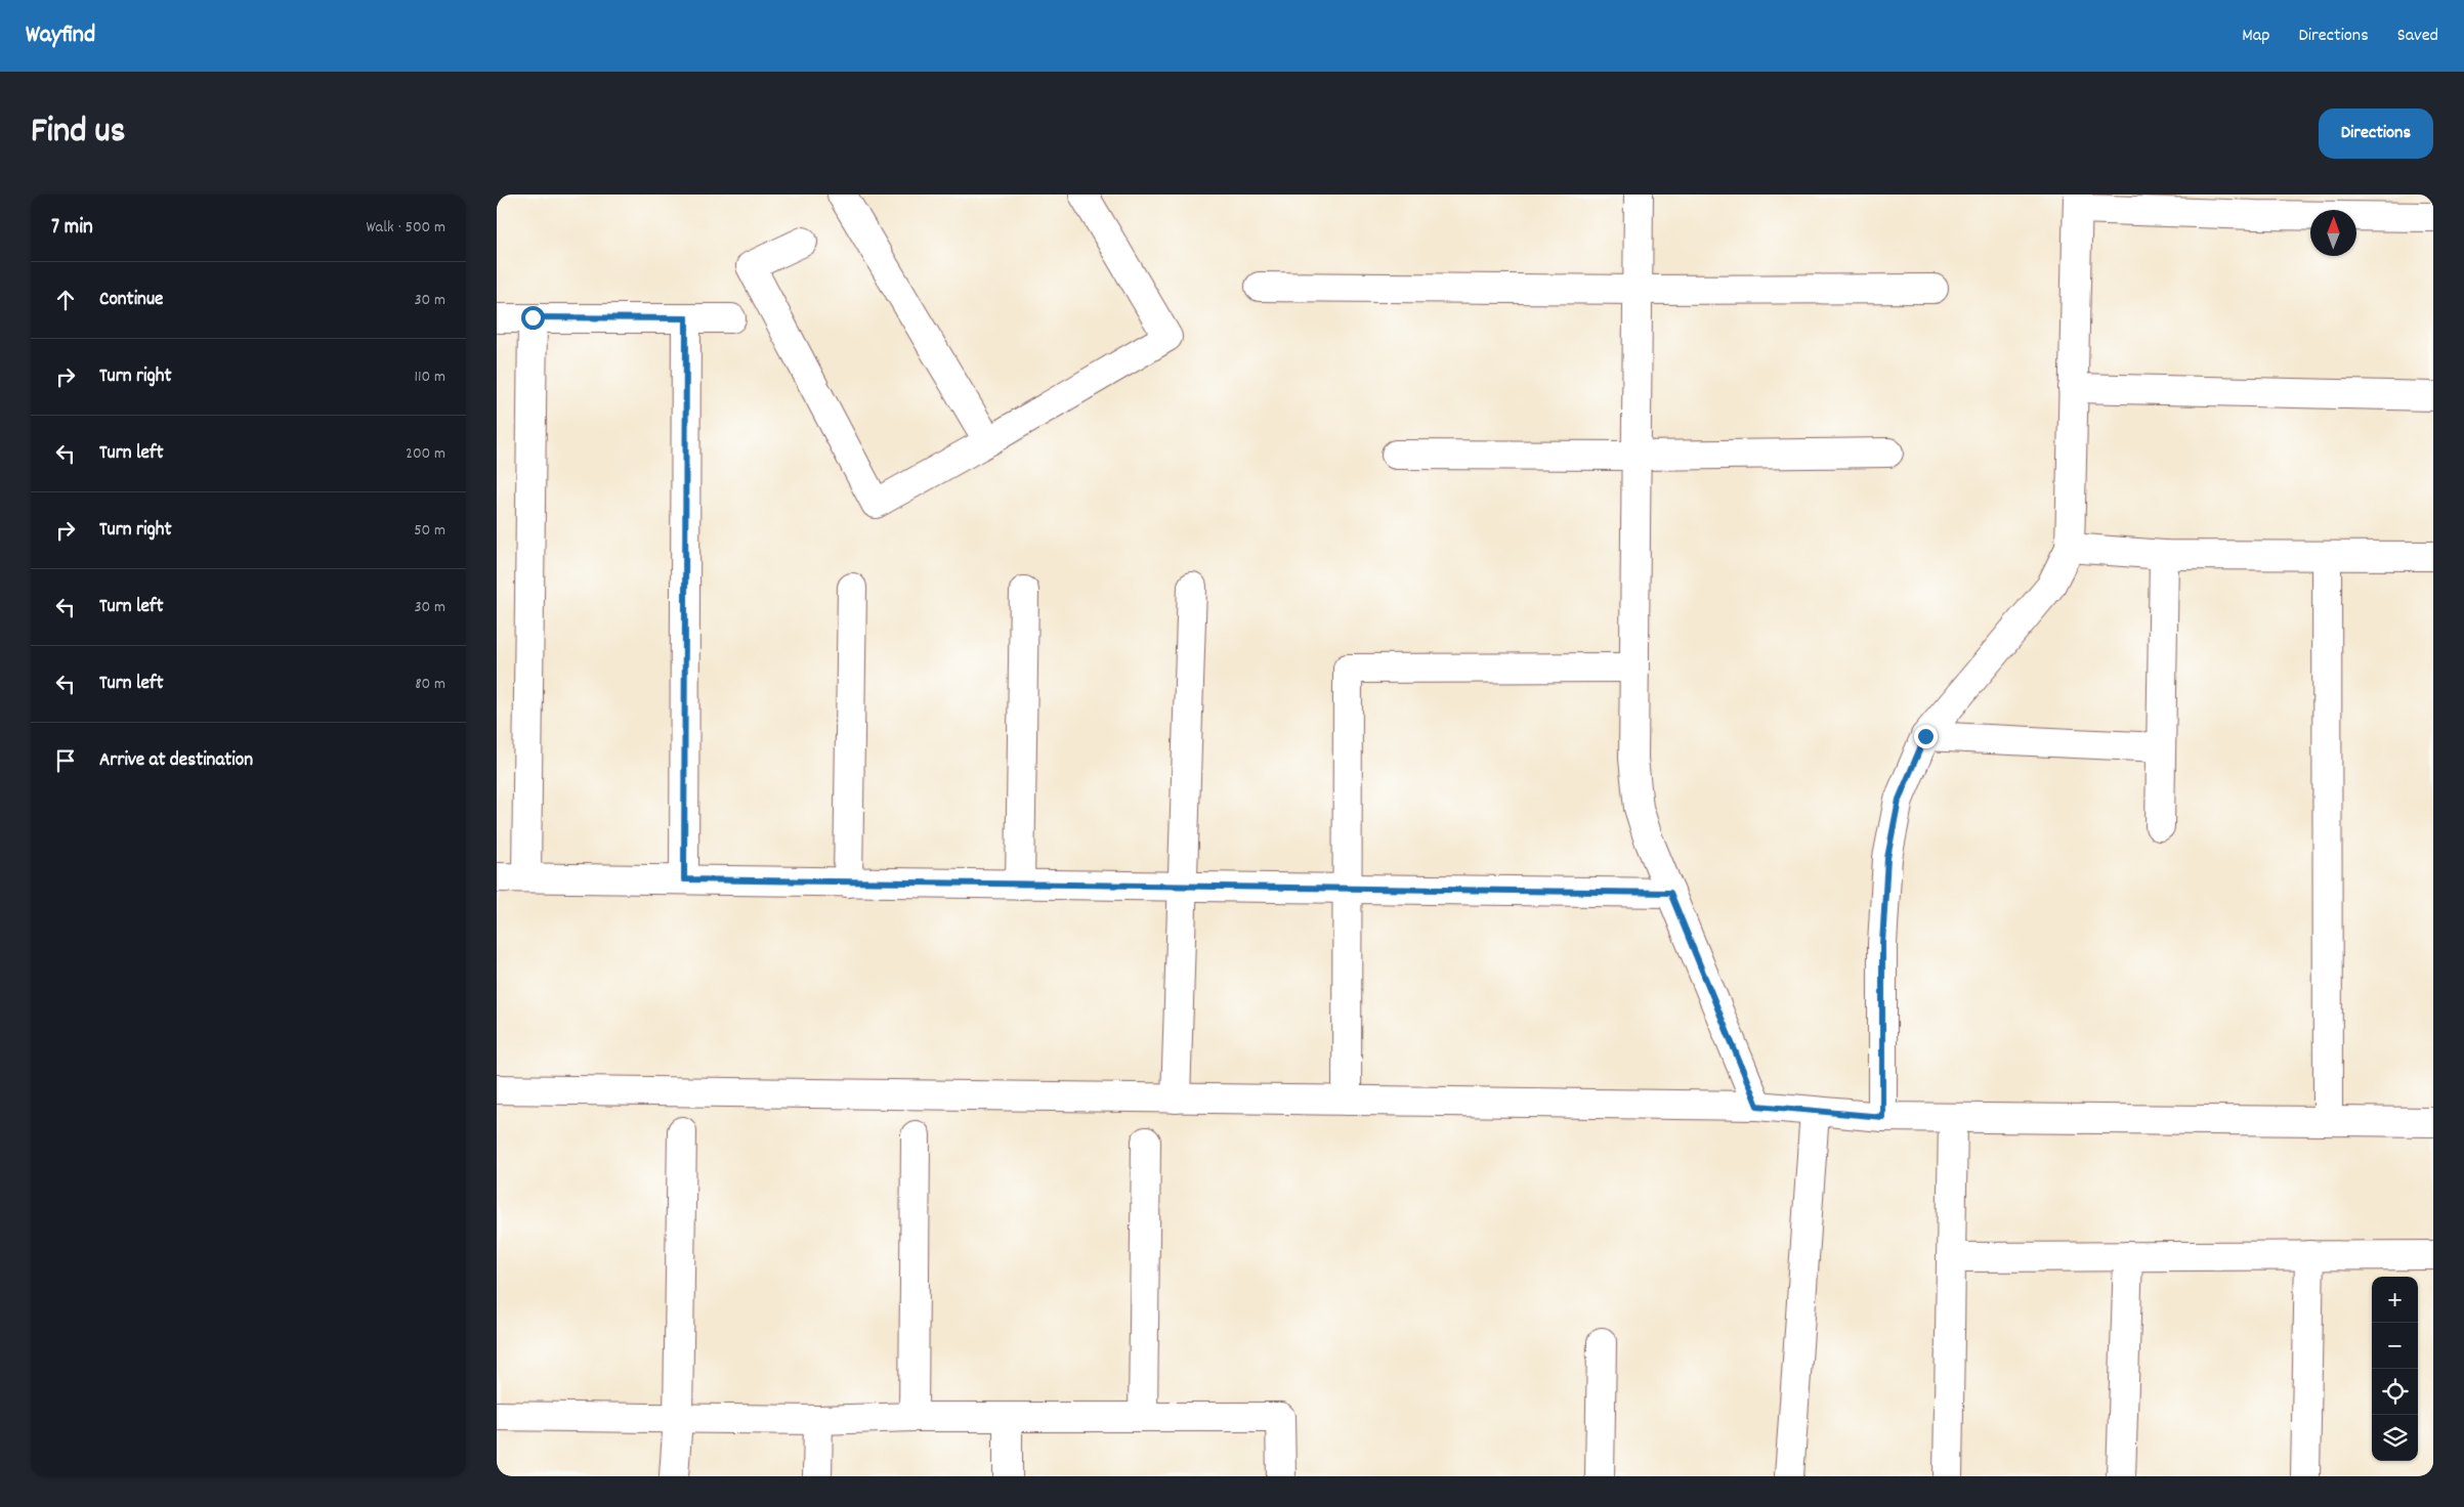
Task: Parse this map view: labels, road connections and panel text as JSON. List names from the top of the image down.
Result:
{
  "north": "top",
  "page": {
    "header": "Wayfind",
    "nav": ["Map", "Directions", "Saved"],
    "title": "Find us",
    "buttons": "Directions",
    "heading": ["7 min", "Walk · 500 m"],
    "list": [
      ["Continue", "30 m"],
      ["Turn right", "110 m"],
      ["Turn left", "200 m"],
      ["Turn right", "50 m"],
      ["Turn left", "30 m"],
      ["Turn left", "80 m"],
      "Arrive at destination"
    ],
    "map_buttons": ["+", "−"]
  }
}
